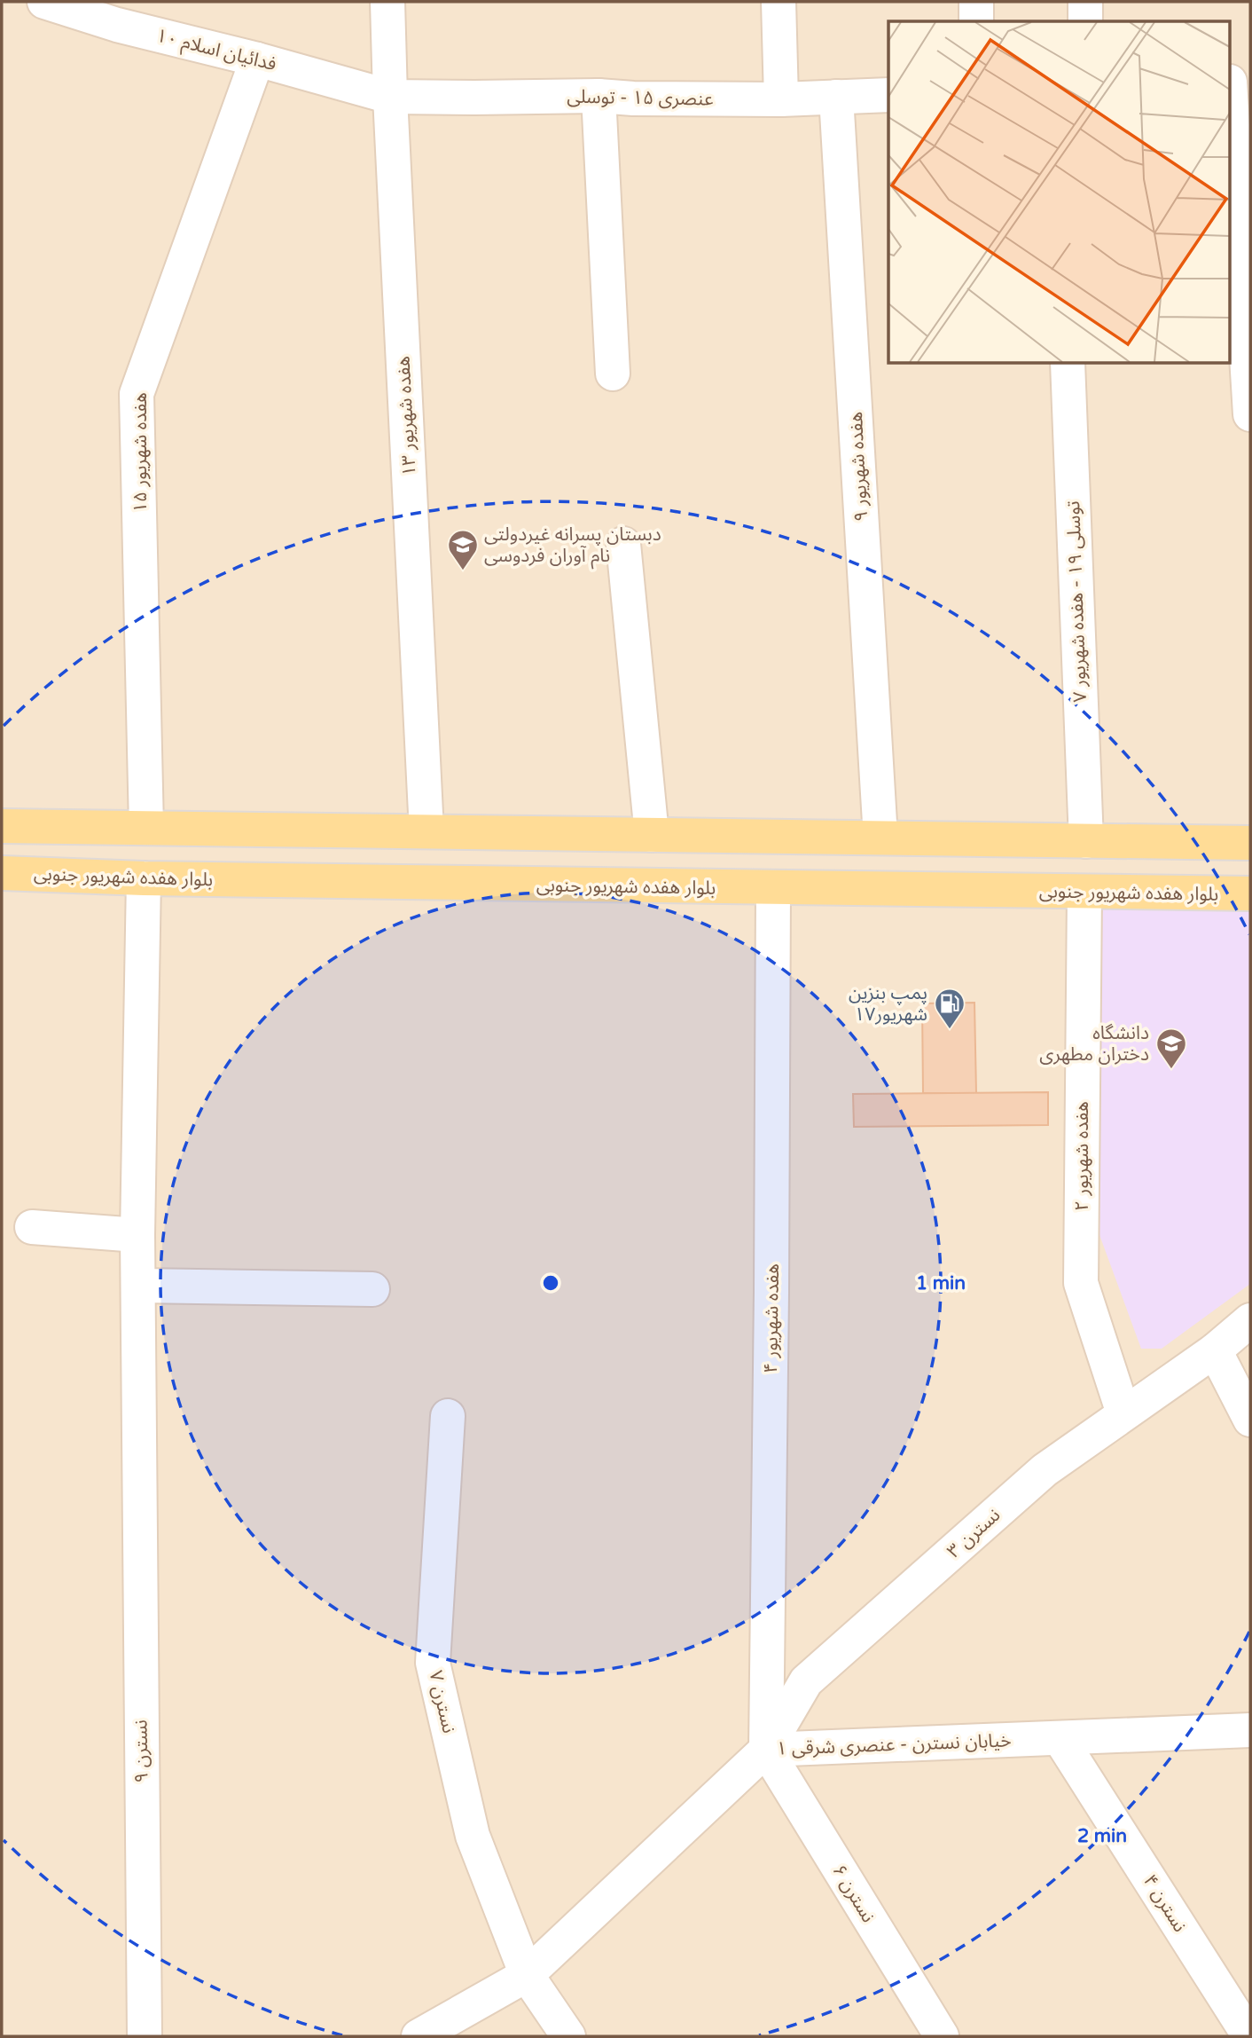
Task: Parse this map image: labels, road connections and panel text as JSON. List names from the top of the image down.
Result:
{
  "streets": {
    "main road": ["بلوار هفده شهریور جنوبی"],
    "street": [
      "فدائیان اسلام ۱۰",
      "عنصری ۱۵ - توسلی",
      "هفده شهریور ۱۳",
      "هفده شهریور ۱۵",
      "هفده شهریور ۹",
      "توسلی ۱۹ - هفده شهریور ۷",
      "هفده شهریور ۲",
      "هفده شهریور ۴",
      "نسترن ۳",
      "نسترن ۷",
      "خیابان نسترن - عنصری شرقی ۱",
      "نسترن ۹",
      "نسترن ۶",
      "نسترن ۴"
    ]
  },
  "crossings": [
    ["فدائیان اسلام ۱۰", "عنصری ۱۵ - توسلی"],
    ["فدائیان اسلام ۱۰", "هفده شهریور ۱۳"],
    ["فدائیان اسلام ۱۰", "هفده شهریور ۱۵"],
    ["عنصری ۱۵ - توسلی", "هفده شهریور ۱۳"],
    ["عنصری ۱۵ - توسلی", "هفده شهریور ۹"],
    ["بلوار هفده شهریور جنوبی", "هفده شهریور ۲"],
    ["بلوار هفده شهریور جنوبی", "هفده شهریور ۴"],
    ["بلوار هفده شهریور جنوبی", "نسترن ۹"],
    ["هفده شهریور ۲", "نسترن ۳"],
    ["هفده شهریور ۴", "نسترن ۳"],
    ["هفده شهریور ۴", "خیابان نسترن - عنصری شرقی ۱"],
    ["هفده شهریور ۴", "نسترن ۶"],
    ["نسترن ۳", "خیابان نسترن - عنصری شرقی ۱"],
    ["نسترن ۳", "نسترن ۶"],
    ["نسترن ۷", "خیابان نسترن - عنصری شرقی ۱"],
    ["خیابان نسترن - عنصری شرقی ۱", "نسترن ۶"],
    ["خیابان نسترن - عنصری شرقی ۱", "نسترن ۴"]
  ],
  "places": {
    "school or university": ["دبستان پسرانه غیردولتی نام آوران فردوسی", "دانشگاه دختران مطهری"],
    "fuel station": ["پمپ بنزین ۱۷شهریور"]
  },
  "rings": ["1 min", "2 min"]
}
